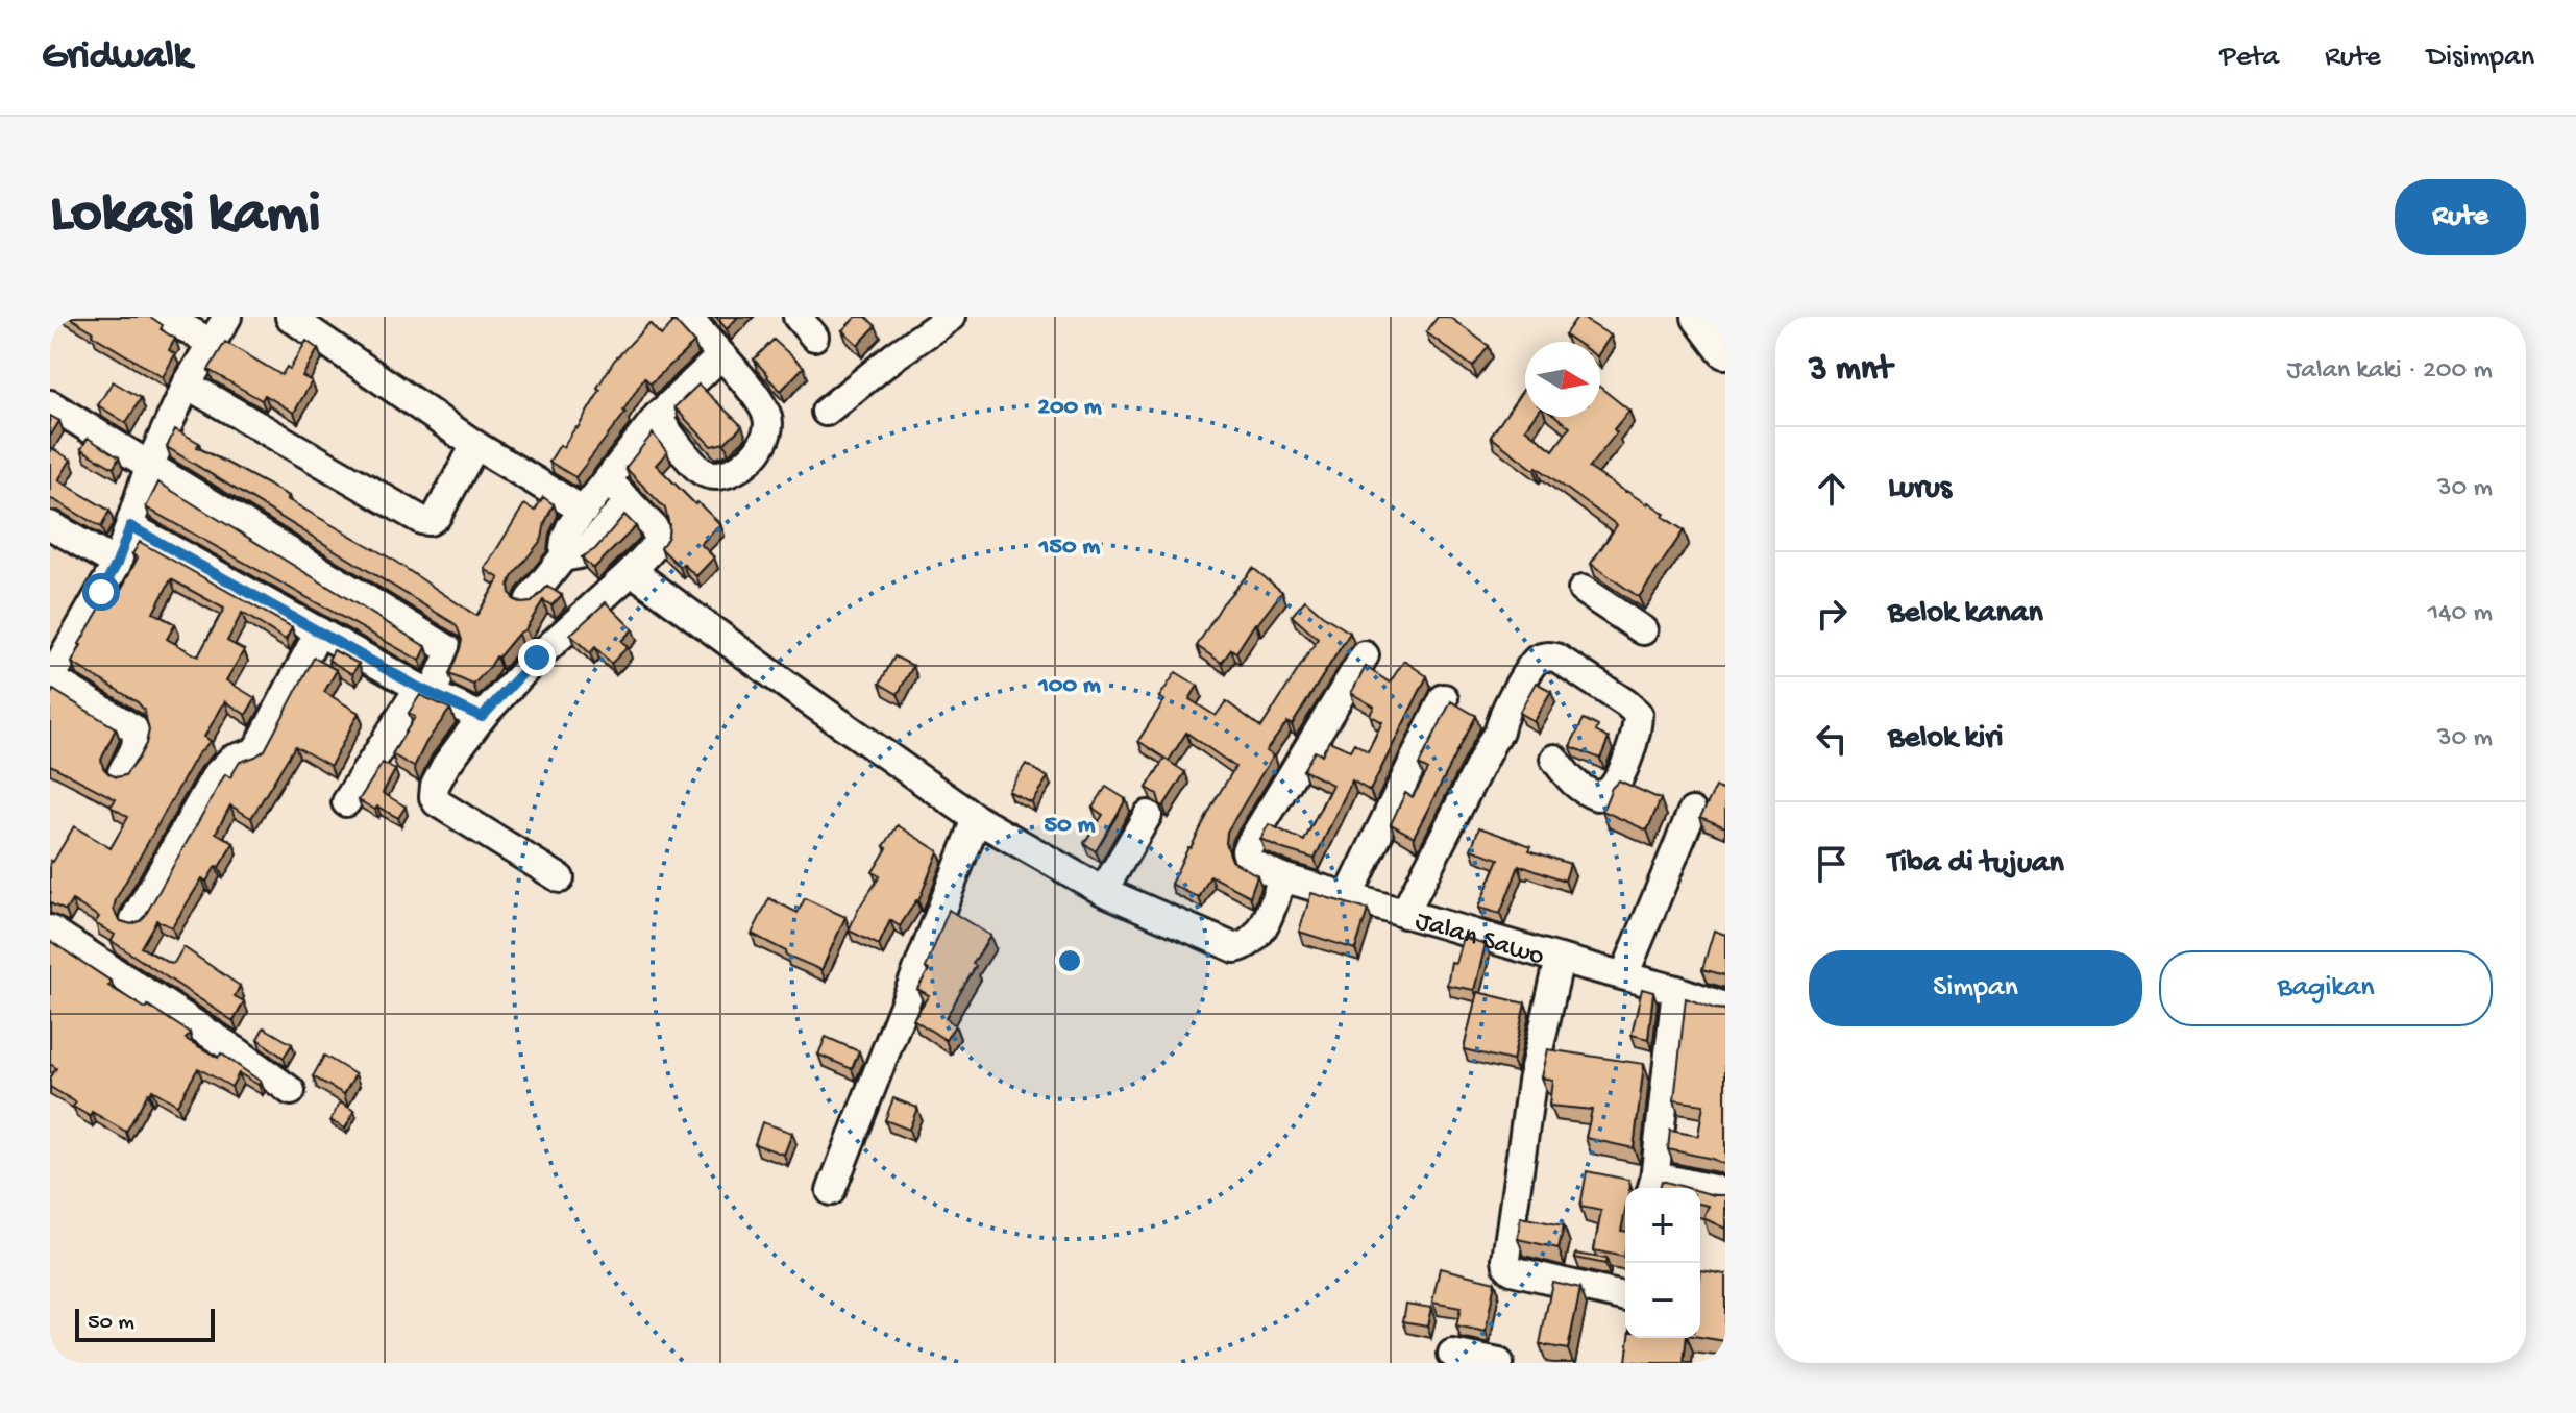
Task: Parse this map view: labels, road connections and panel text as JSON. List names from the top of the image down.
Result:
{
  "streets": {
    "street": ["Jalan Sawo"]
  },
  "scale_bar": "50 m",
  "north": "right",
  "page": {
    "header": "Gridwalk",
    "nav": ["Peta", "Rute", "Disimpan"],
    "buttons": [
      "Rute",
      ["Simpan", "Bagikan"]
    ],
    "title": "Lokasi kami",
    "heading": ["3 mnt", "Jalan kaki · 200 m"],
    "list": [
      ["Lurus", "30 m"],
      ["Belok kanan", "140 m"],
      ["Belok kiri", "30 m"],
      "Tiba di tujuan"
    ],
    "map_buttons": ["+", "−"],
    "scale": "50 m"
  },
  "rings": [
    "200 m",
    "150 m",
    "100 m",
    "50 m"
  ]
}
